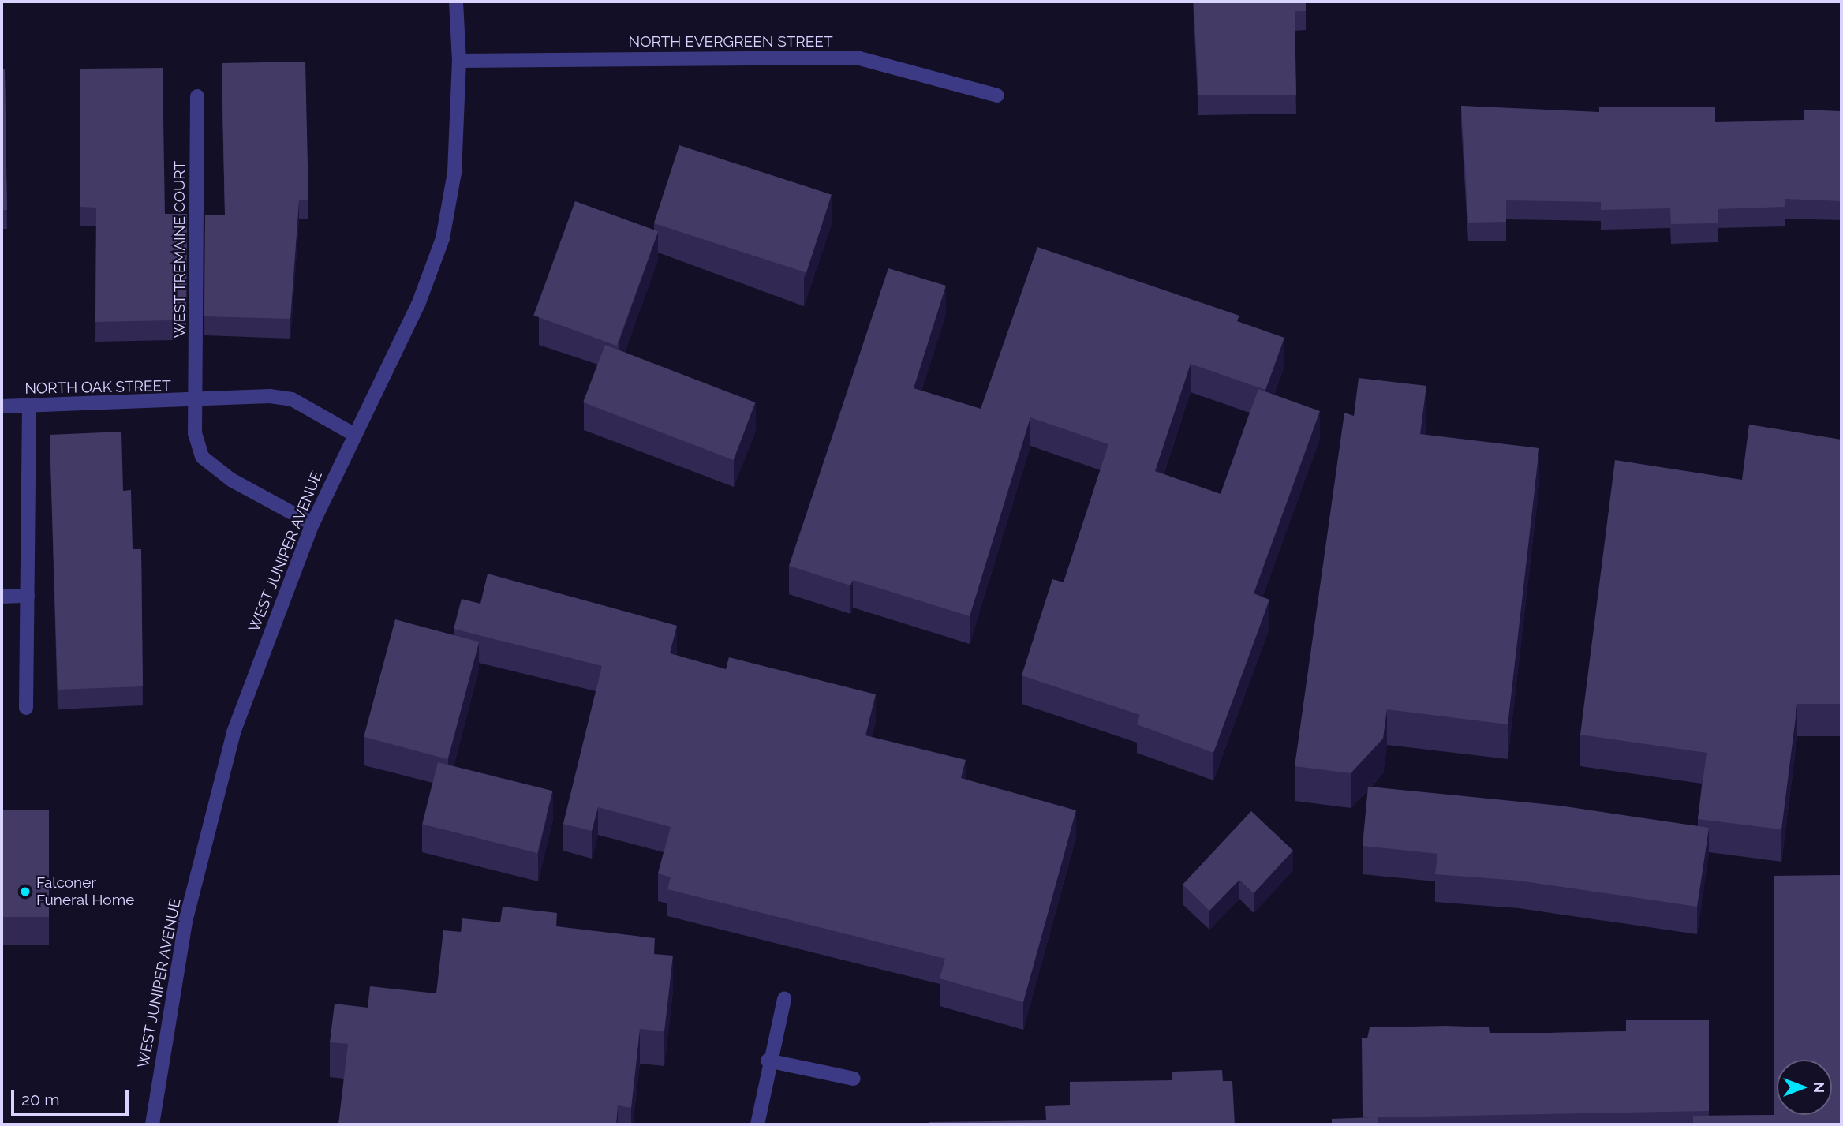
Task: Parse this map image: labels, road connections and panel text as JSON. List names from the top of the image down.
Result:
{
  "streets": {
    "street": [
      "NORTH EVERGREEN STREET",
      "WEST TREMAINE COURT",
      "NORTH OAK STREET",
      "WEST JUNIPER AVENUE"
    ]
  },
  "crossings": [
    ["NORTH EVERGREEN STREET", "WEST JUNIPER AVENUE"],
    ["WEST TREMAINE COURT", "NORTH OAK STREET"],
    ["NORTH OAK STREET", "WEST JUNIPER AVENUE"]
  ],
  "places": ["Falconer Funeral Home"],
  "scale_bar": "20 m",
  "north": "right"
}
